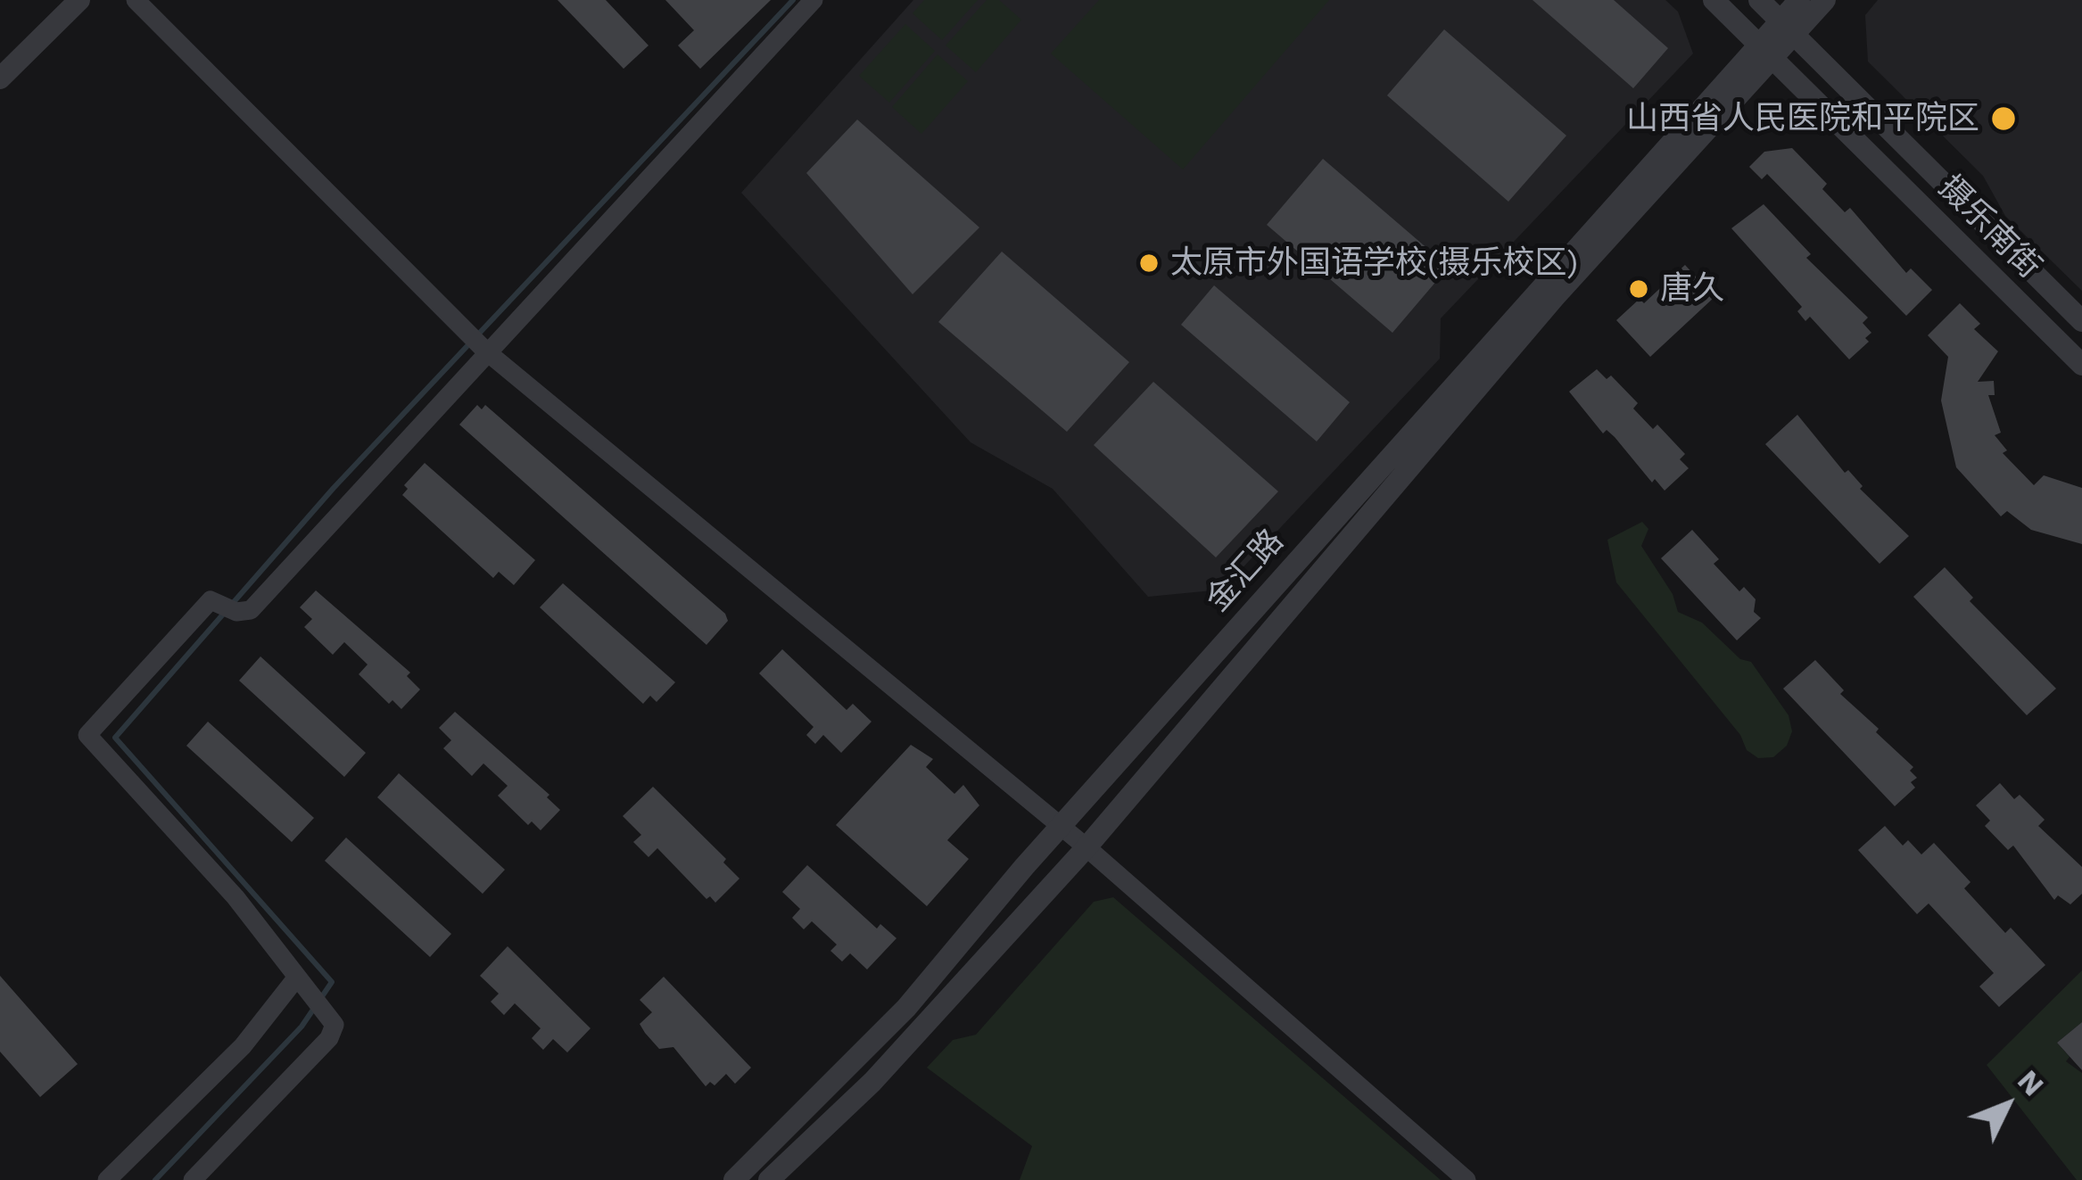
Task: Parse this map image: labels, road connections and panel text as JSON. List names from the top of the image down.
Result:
{
  "streets": {
    "street": ["摄乐南街", "金汇路"]
  },
  "crossings": [
    ["摄乐南街", "金汇路"]
  ],
  "places": ["山西省人民医院和平院区", "太原市外国语学校(摄乐校区)", "唐久"],
  "north": "top right"
}
